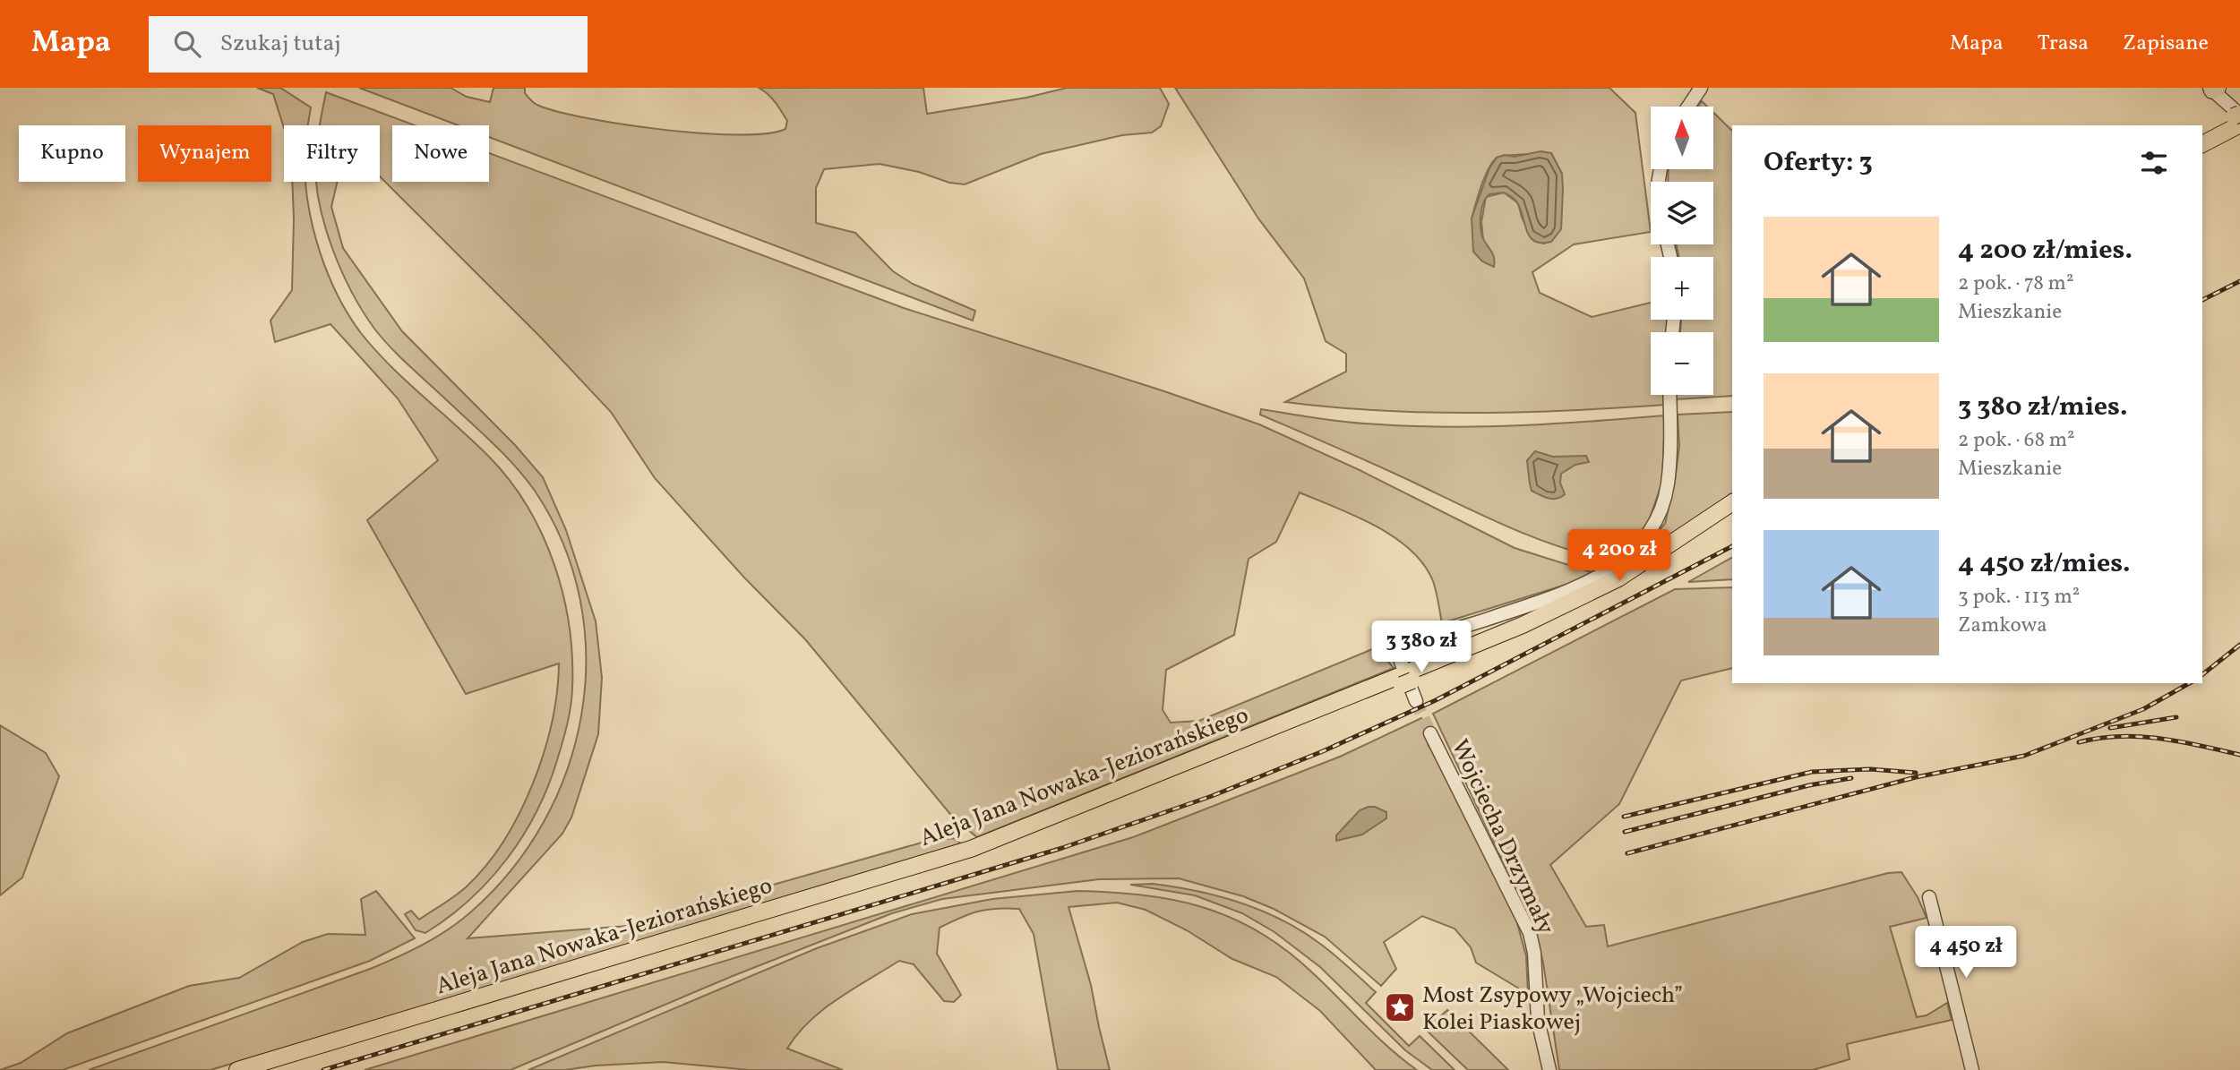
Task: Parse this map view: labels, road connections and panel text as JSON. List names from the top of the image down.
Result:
{
  "streets": {
    "main road": ["Aleja Jana Nowaka-Jeziorańskiego"],
    "street": ["Wojciecha Drzymały"]
  },
  "places": {
    "place": ["Most Zsypowy „Wojciech” Kolei Piaskowej"]
  },
  "north": "top",
  "page": {
    "header": "Mapa",
    "search": "Szukaj tutaj",
    "nav": ["Mapa", "Trasa", "Zapisane"],
    "map_buttons": ["+", "−"],
    "chip": [
      "Kupno",
      "Wynajem",
      "Filtry",
      "Nowe"
    ],
    "heading": "Oferty: 3",
    "list": [
      {
        "name": "4 200 zł/mies.",
        "note": "2 pok. · 78 m² · Mieszkanie"
      },
      {
        "name": "3 380 zł/mies.",
        "note": "2 pok. · 68 m² · Mieszkanie"
      },
      {
        "name": "4 450 zł/mies.",
        "note": "3 pok. · 113 m² · Zamkowa"
      }
    ],
    "price": ["4 200 zł", "3 380 zł", "4 450 zł"]
  }
}
